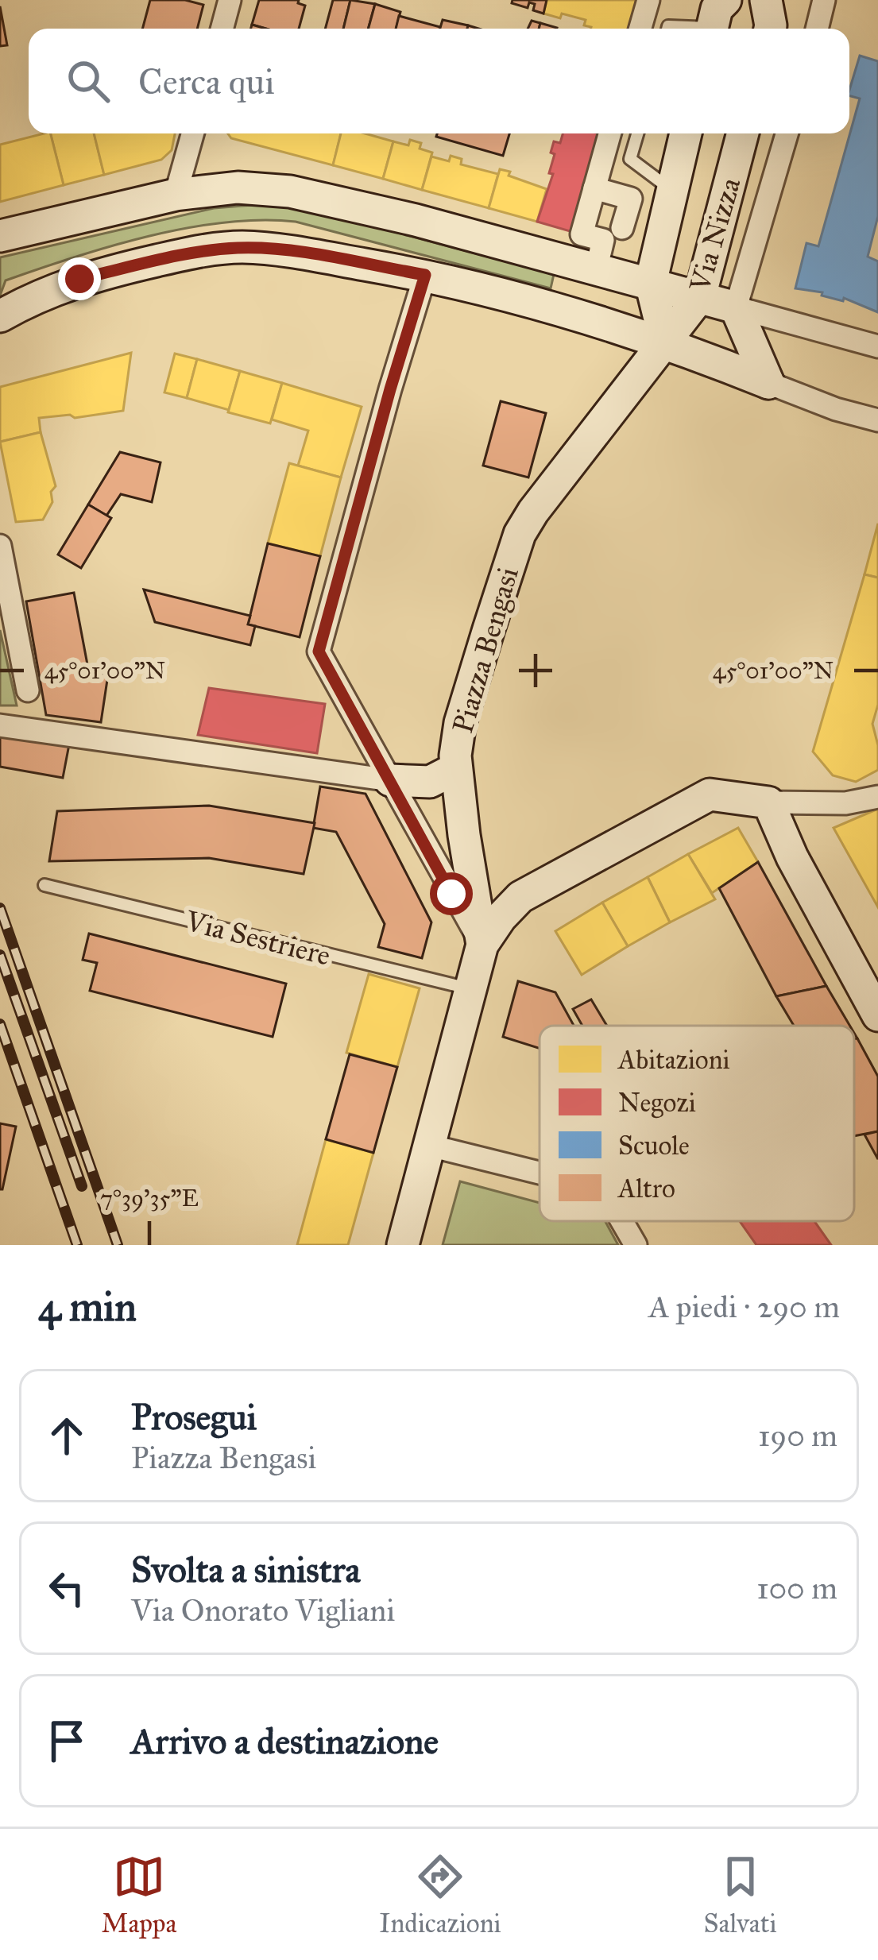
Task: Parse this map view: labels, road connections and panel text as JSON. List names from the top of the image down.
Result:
{
  "streets": {
    "main road": ["Via Nizza", "Piazza Bengasi"],
    "lane": ["Via Sestriere"]
  },
  "crossings": [
    ["Via Nizza", "Piazza Bengasi"]
  ],
  "legend": [
    "Abitazioni",
    "Negozi",
    "Scuole",
    "Altro"
  ],
  "page": {
    "search": "Cerca qui",
    "heading": ["4 min", "A piedi · 290 m"],
    "list": [
      ["Prosegui", "Piazza Bengasi", "190 m"],
      ["Svolta a sinistra", "Via Onorato Vigliani", "100 m"],
      "Arrivo a destinazione"
    ],
    "nav": ["Mappa", "Indicazioni", "Salvati"]
  },
  "coordinates": ["45°01'00\"N", "7°39'35\"E"]
}
